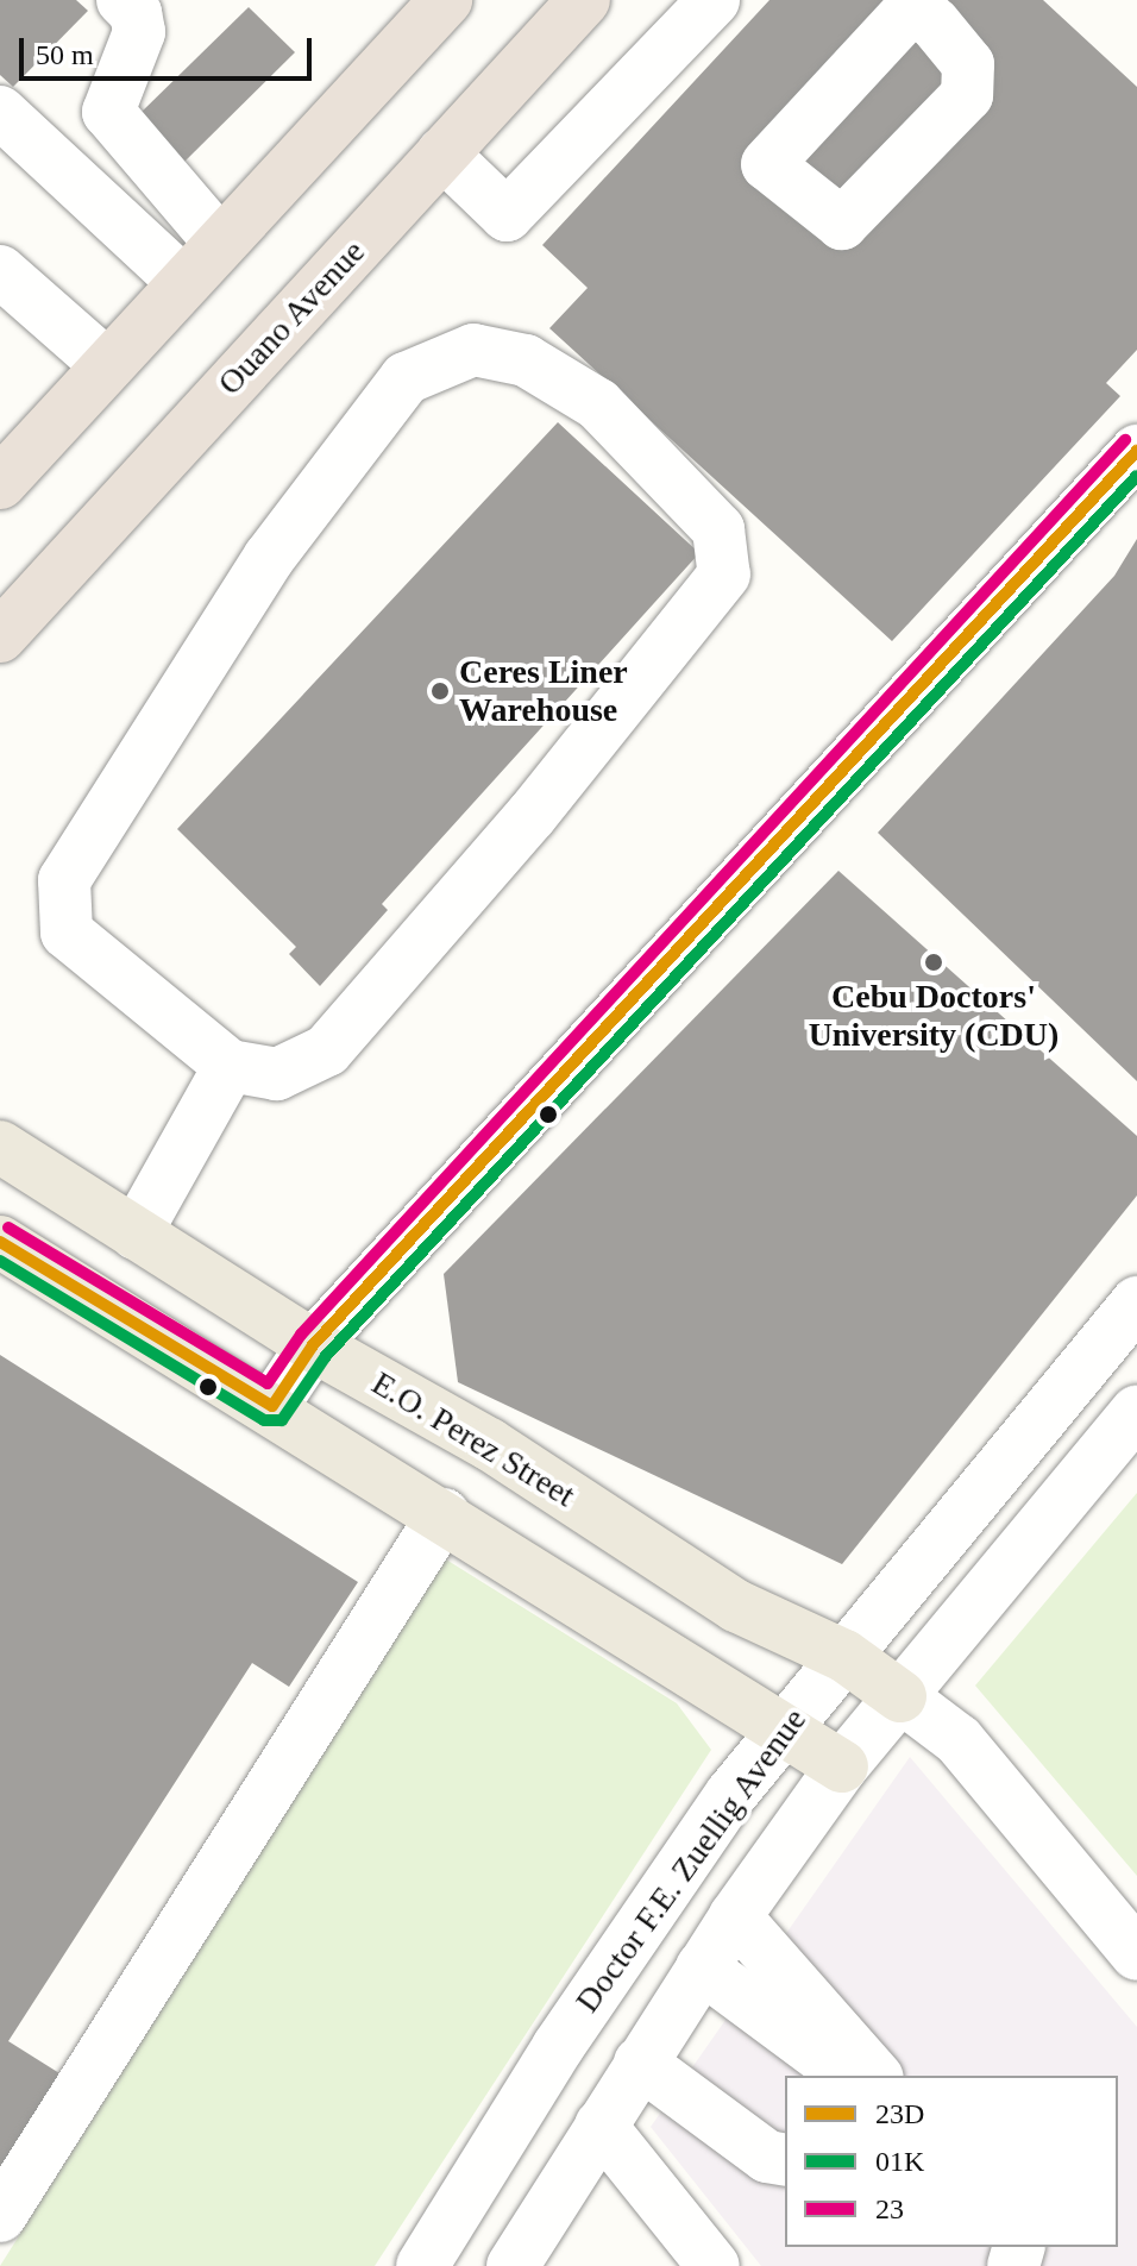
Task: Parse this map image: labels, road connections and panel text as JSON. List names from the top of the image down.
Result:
{
  "streets": {
    "highway": ["Ouano Avenue"],
    "main road": ["E.O. Perez Street"],
    "street": ["Doctor F.E. Zuellig Avenue"]
  },
  "crossings": [
    ["E.O. Perez Street", "Doctor F.E. Zuellig Avenue"]
  ],
  "places": ["Ceres Liner Warehouse", "Cebu Doctors' University (CDU)"],
  "lines": ["transit line 23", "transit line 23D", "transit line 01K"],
  "legend": ["23D", "01K", "23"],
  "scale_bar": "50 m"
}
